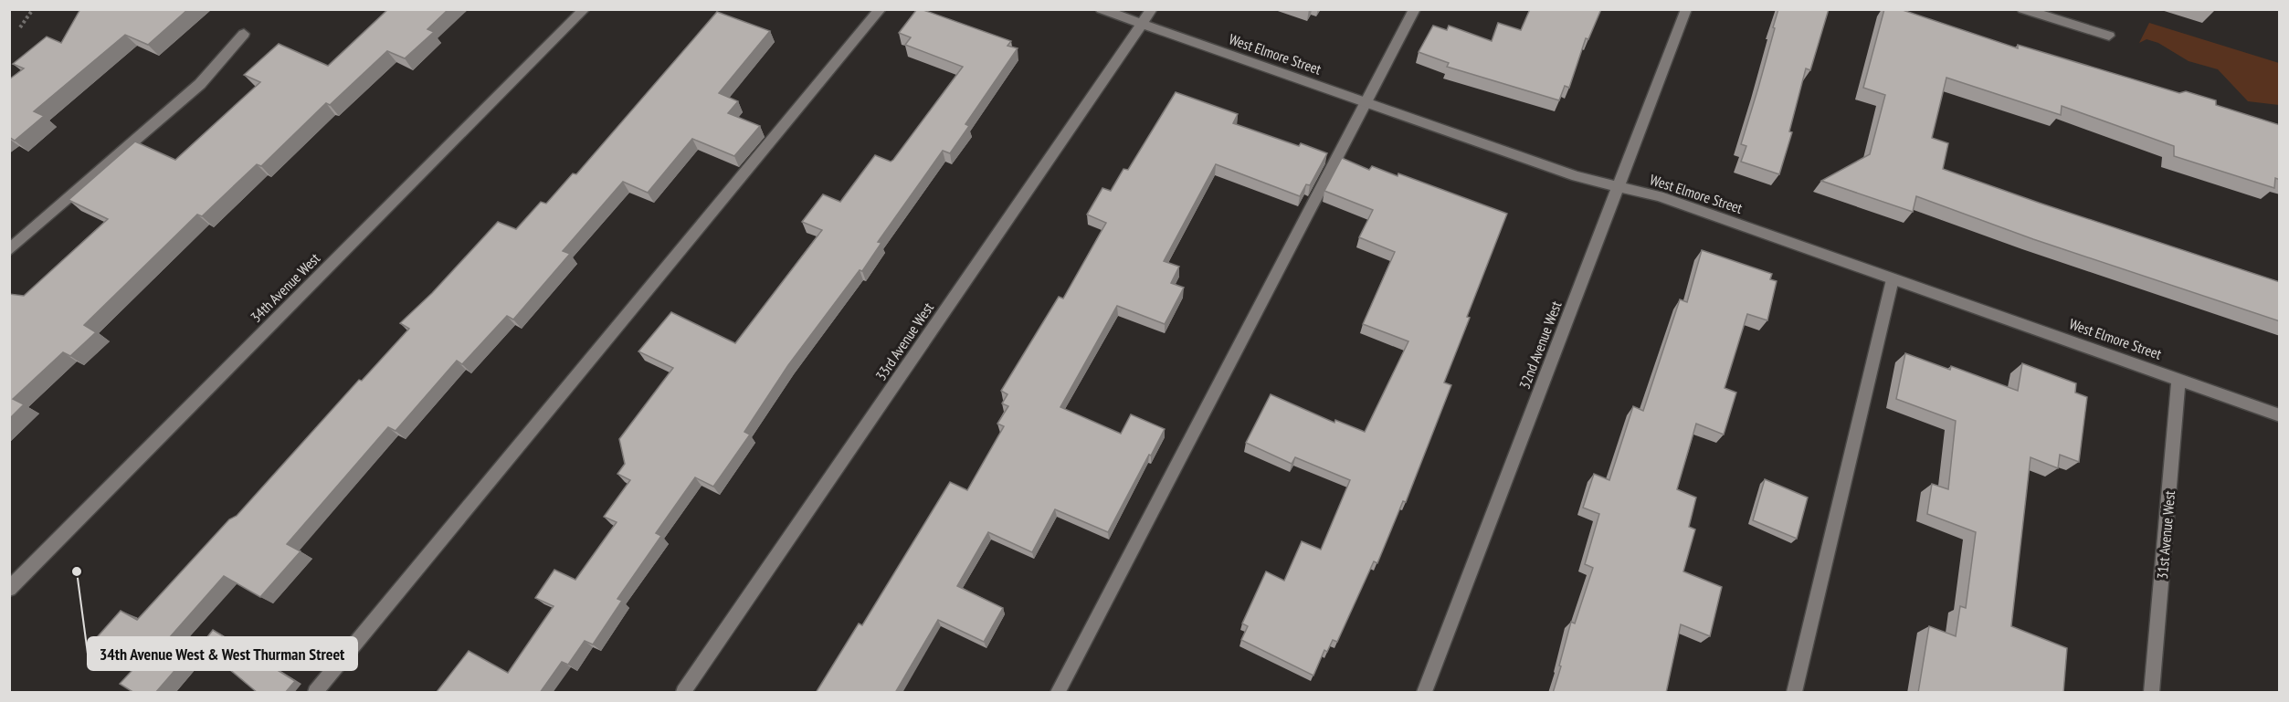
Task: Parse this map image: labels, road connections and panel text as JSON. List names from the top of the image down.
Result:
{
  "streets": {
    "street": [
      "West Elmore Street",
      "34th Avenue West",
      "33rd Avenue West",
      "32nd Avenue West",
      "31st Avenue West"
    ]
  },
  "crossings": [
    ["West Elmore Street", "33rd Avenue West"],
    ["West Elmore Street", "32nd Avenue West"],
    ["West Elmore Street", "31st Avenue West"]
  ],
  "places": ["34th Avenue West & West Thurman Street"]
}
